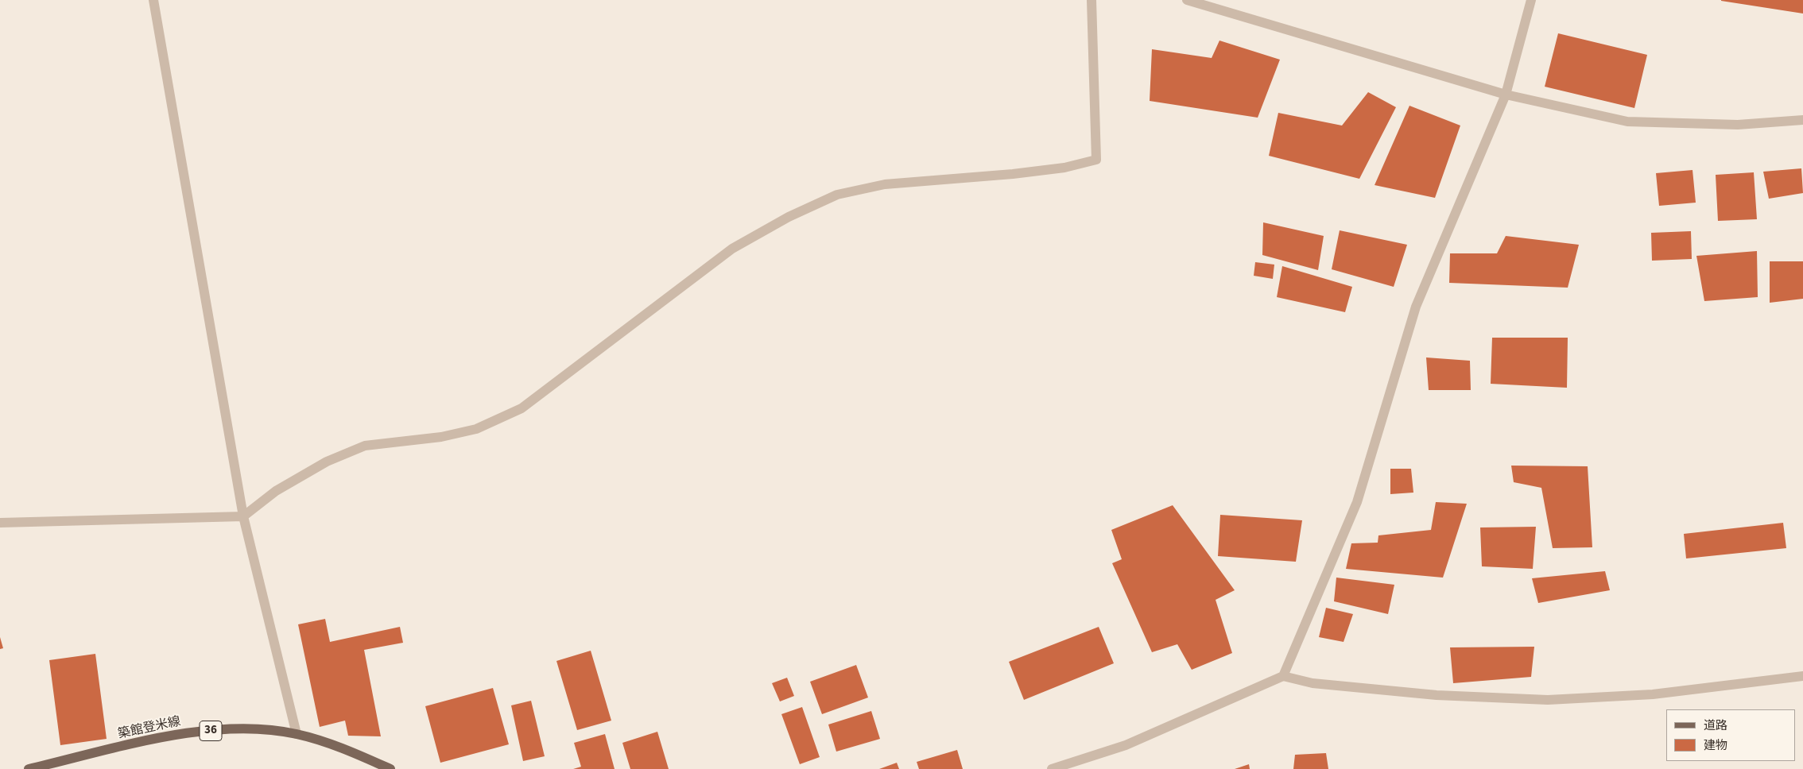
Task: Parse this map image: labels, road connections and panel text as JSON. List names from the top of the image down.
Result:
{
  "streets": {
    "main road": ["築館登米線", "36"]
  },
  "legend": ["道路", "建物"]
}
